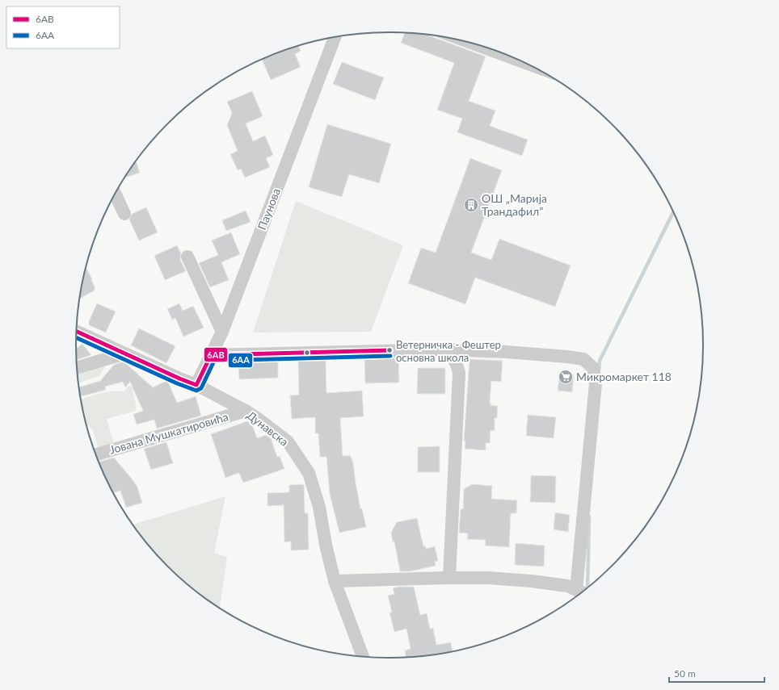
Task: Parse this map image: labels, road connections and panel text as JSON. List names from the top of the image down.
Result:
{
  "streets": {
    "street": ["Паунова", "Дунавска", "Јована Мушкатировића"]
  },
  "crossings": [
    ["Паунова", "Дунавска"],
    ["Дунавска", "Јована Мушкатировића"]
  ],
  "places": {
    "building": ["ОШ „Марија Трандафил”"],
    "other": ["Ветерничка - Фештер основна школа"],
    "supermarket": ["Микромаркет 118"]
  },
  "lines": ["transit line 6AB", "transit line 6AA"],
  "legend": ["6AB", "6AA"],
  "scale_bar": "50 m"
}
